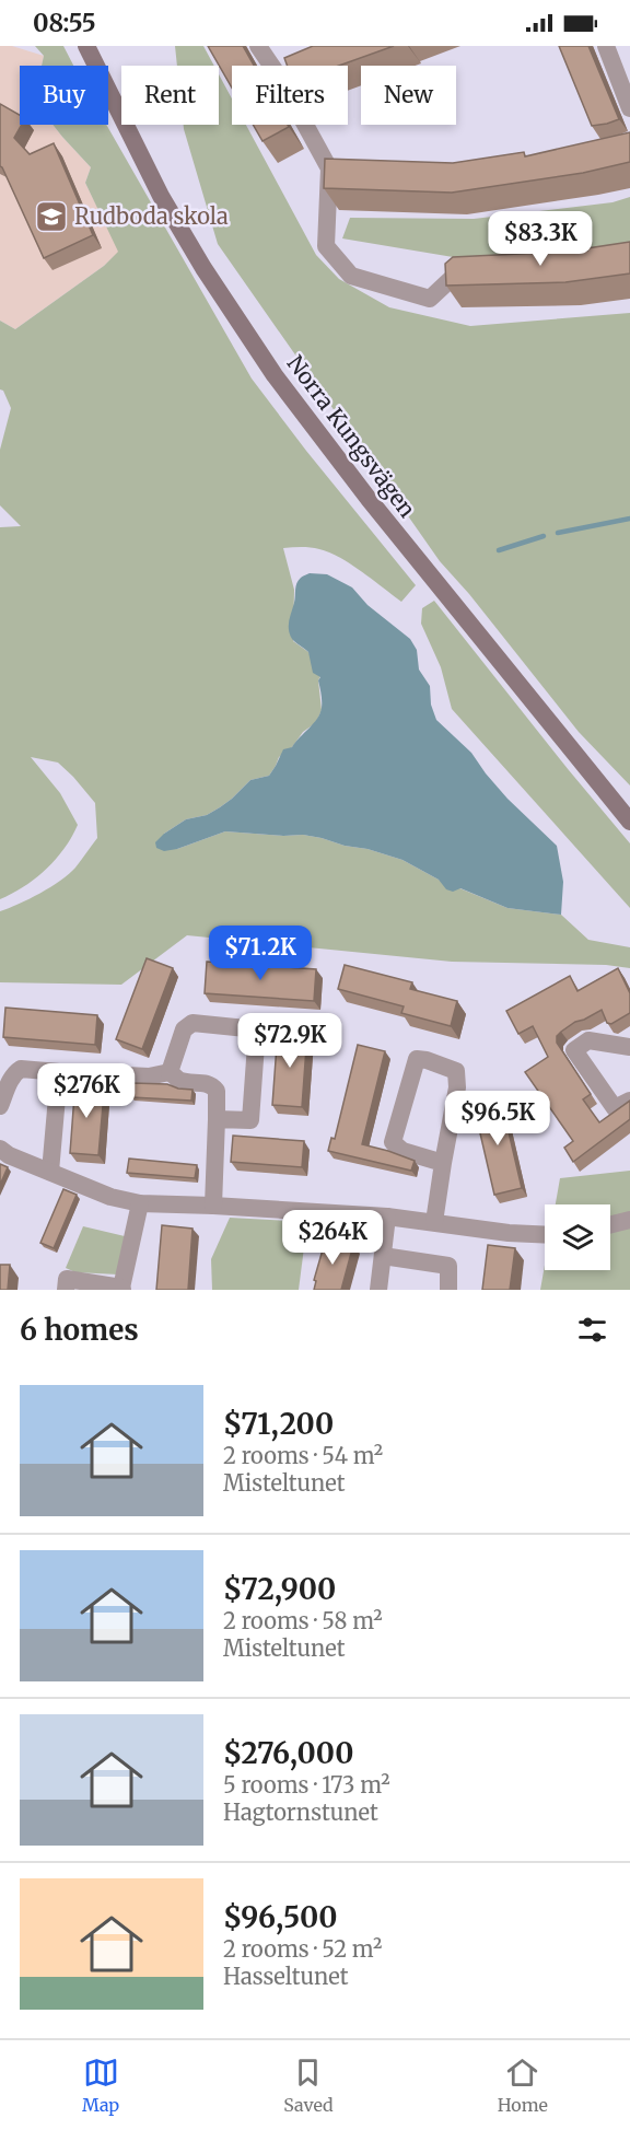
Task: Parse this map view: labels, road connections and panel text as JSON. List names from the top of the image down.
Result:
{
  "streets": {
    "main road": ["Norra Kungsvägen"]
  },
  "places": {
    "school or university": ["Rudboda skola"]
  },
  "page": {
    "status": "08:55",
    "chip": [
      "Buy",
      "Rent",
      "Filters",
      "New"
    ],
    "price": [
      "$83.3K",
      "$71.2K",
      "$72.9K",
      "$276K",
      "$96.5K",
      "$264K"
    ],
    "heading": "6 homes",
    "list": [
      {
        "name": "$71,200",
        "note": "2 rooms · 54 m² · Misteltunet"
      },
      {
        "name": "$72,900",
        "note": "2 rooms · 58 m² · Misteltunet"
      },
      {
        "name": "$276,000",
        "note": "5 rooms · 173 m² · Hagtornstunet"
      },
      {
        "name": "$96,500",
        "note": "2 rooms · 52 m² · Hasseltunet"
      }
    ],
    "tabs": ["Map", "Saved", "Home"]
  }
}
